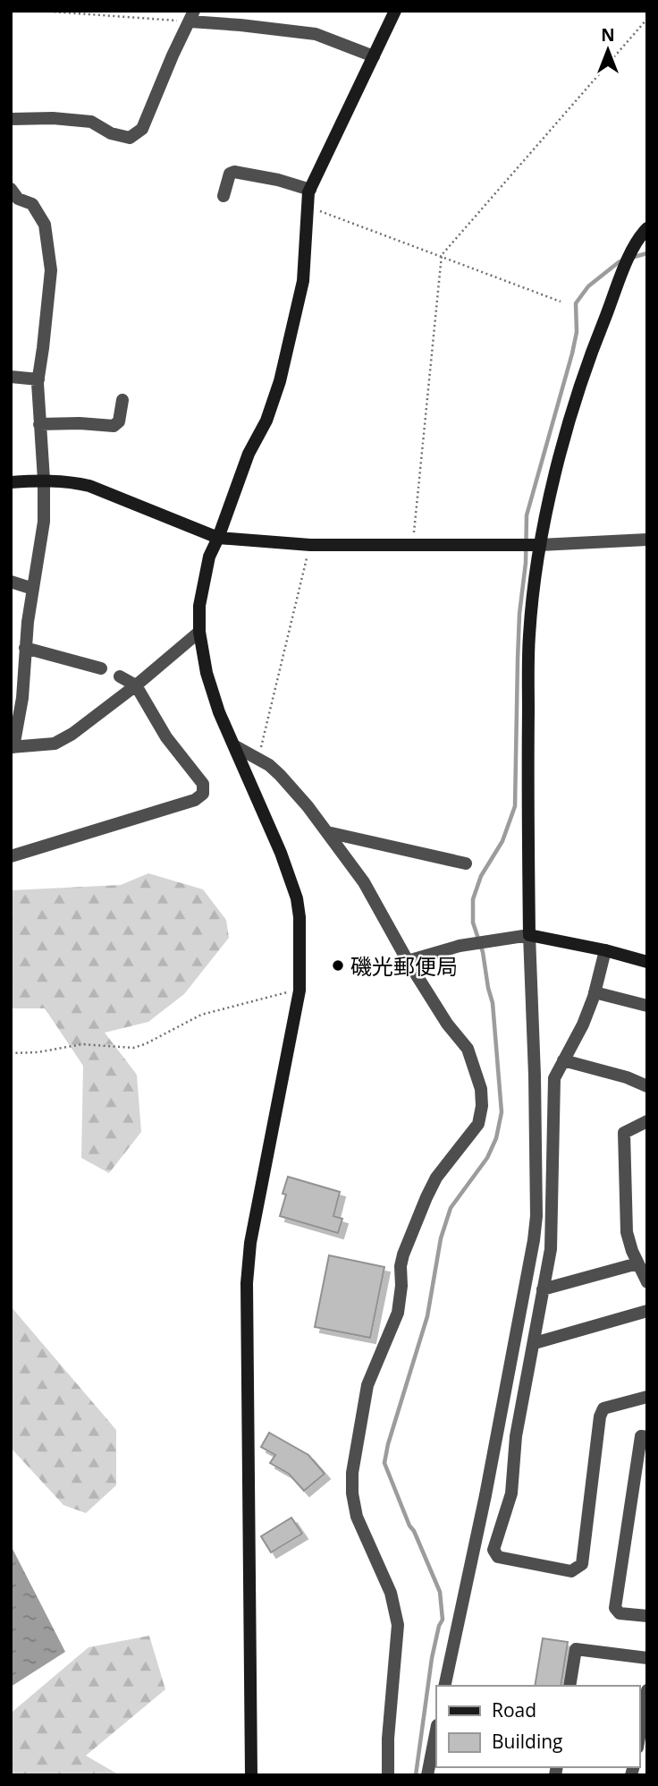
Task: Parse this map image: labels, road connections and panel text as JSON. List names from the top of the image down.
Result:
{
  "places": ["磯光郵便局"],
  "legend": ["Road", "Building"],
  "north": "top"
}
